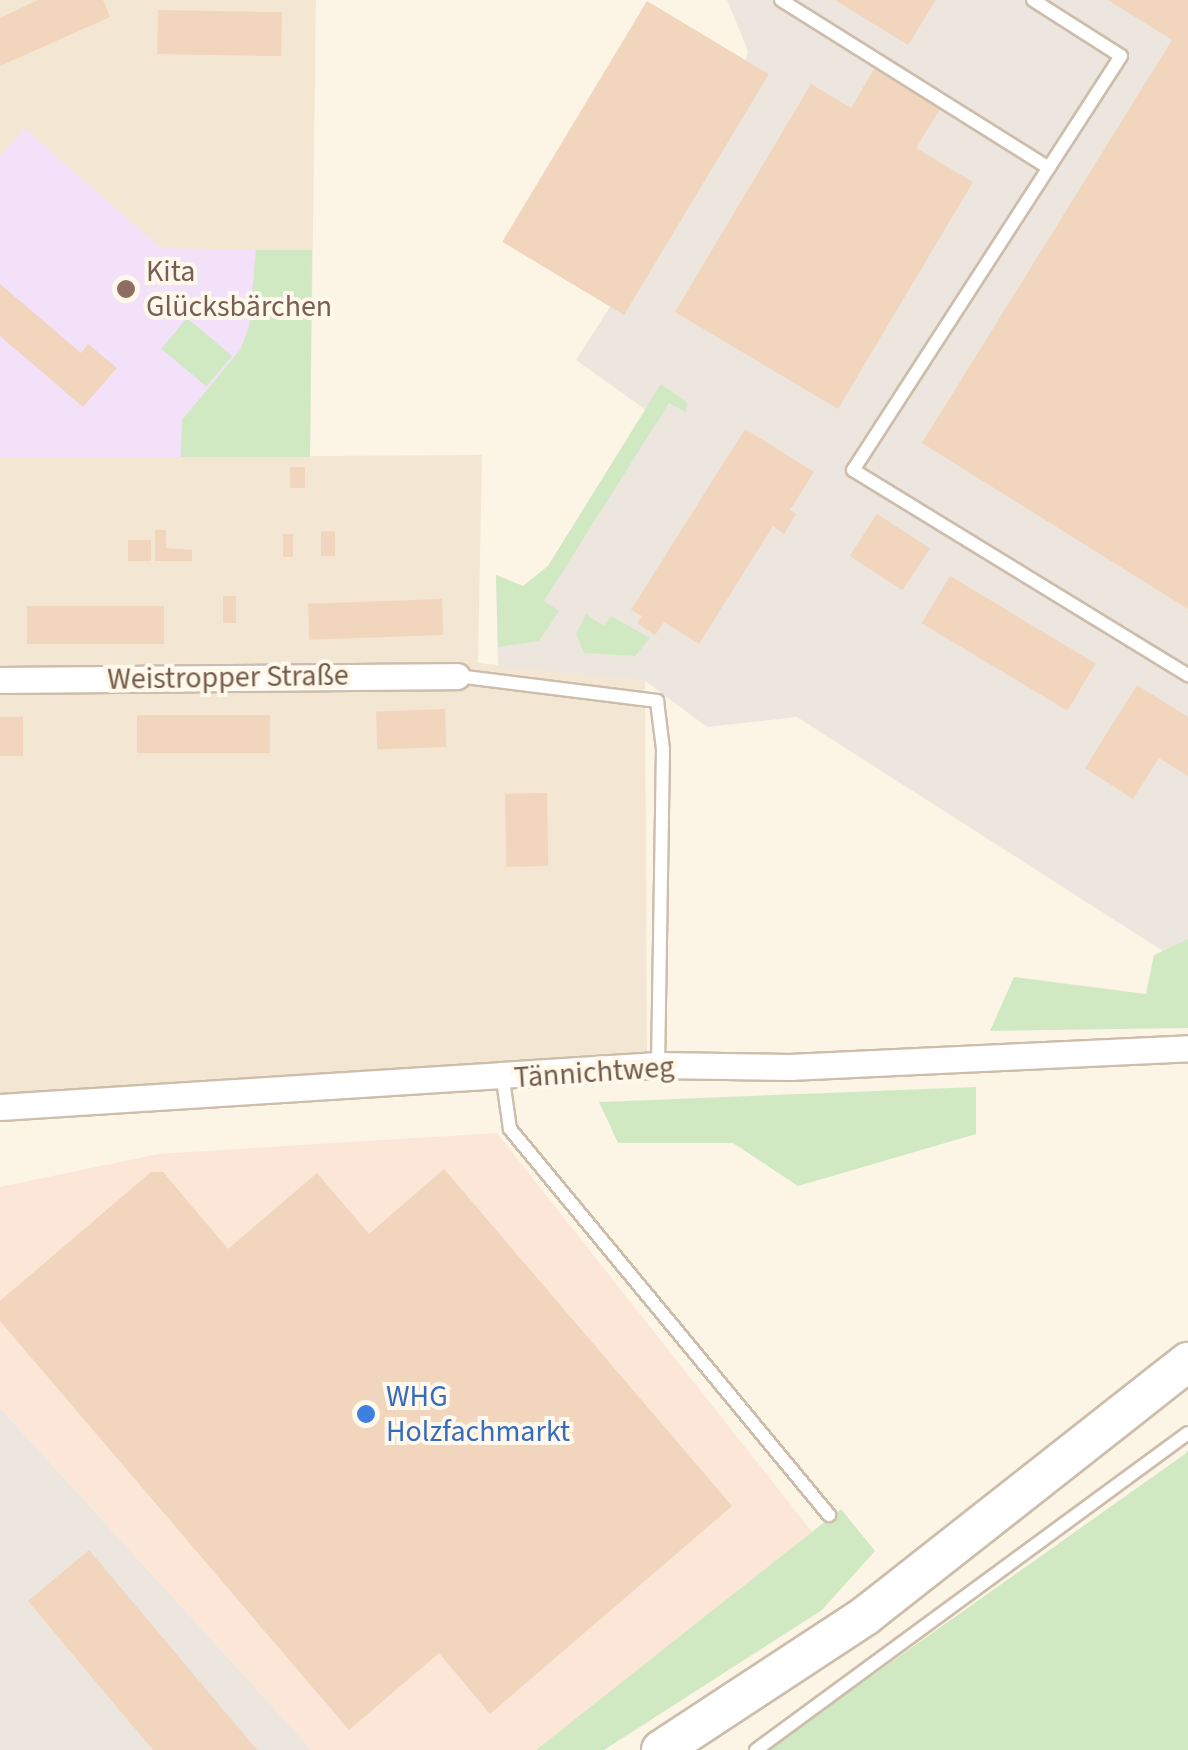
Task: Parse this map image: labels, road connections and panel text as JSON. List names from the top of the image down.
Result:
{
  "streets": {
    "street": ["Weistropper Straße", "Tännichtweg"]
  },
  "places": ["Kita Glücksbärchen", "WHG Holzfachmarkt"]
}
